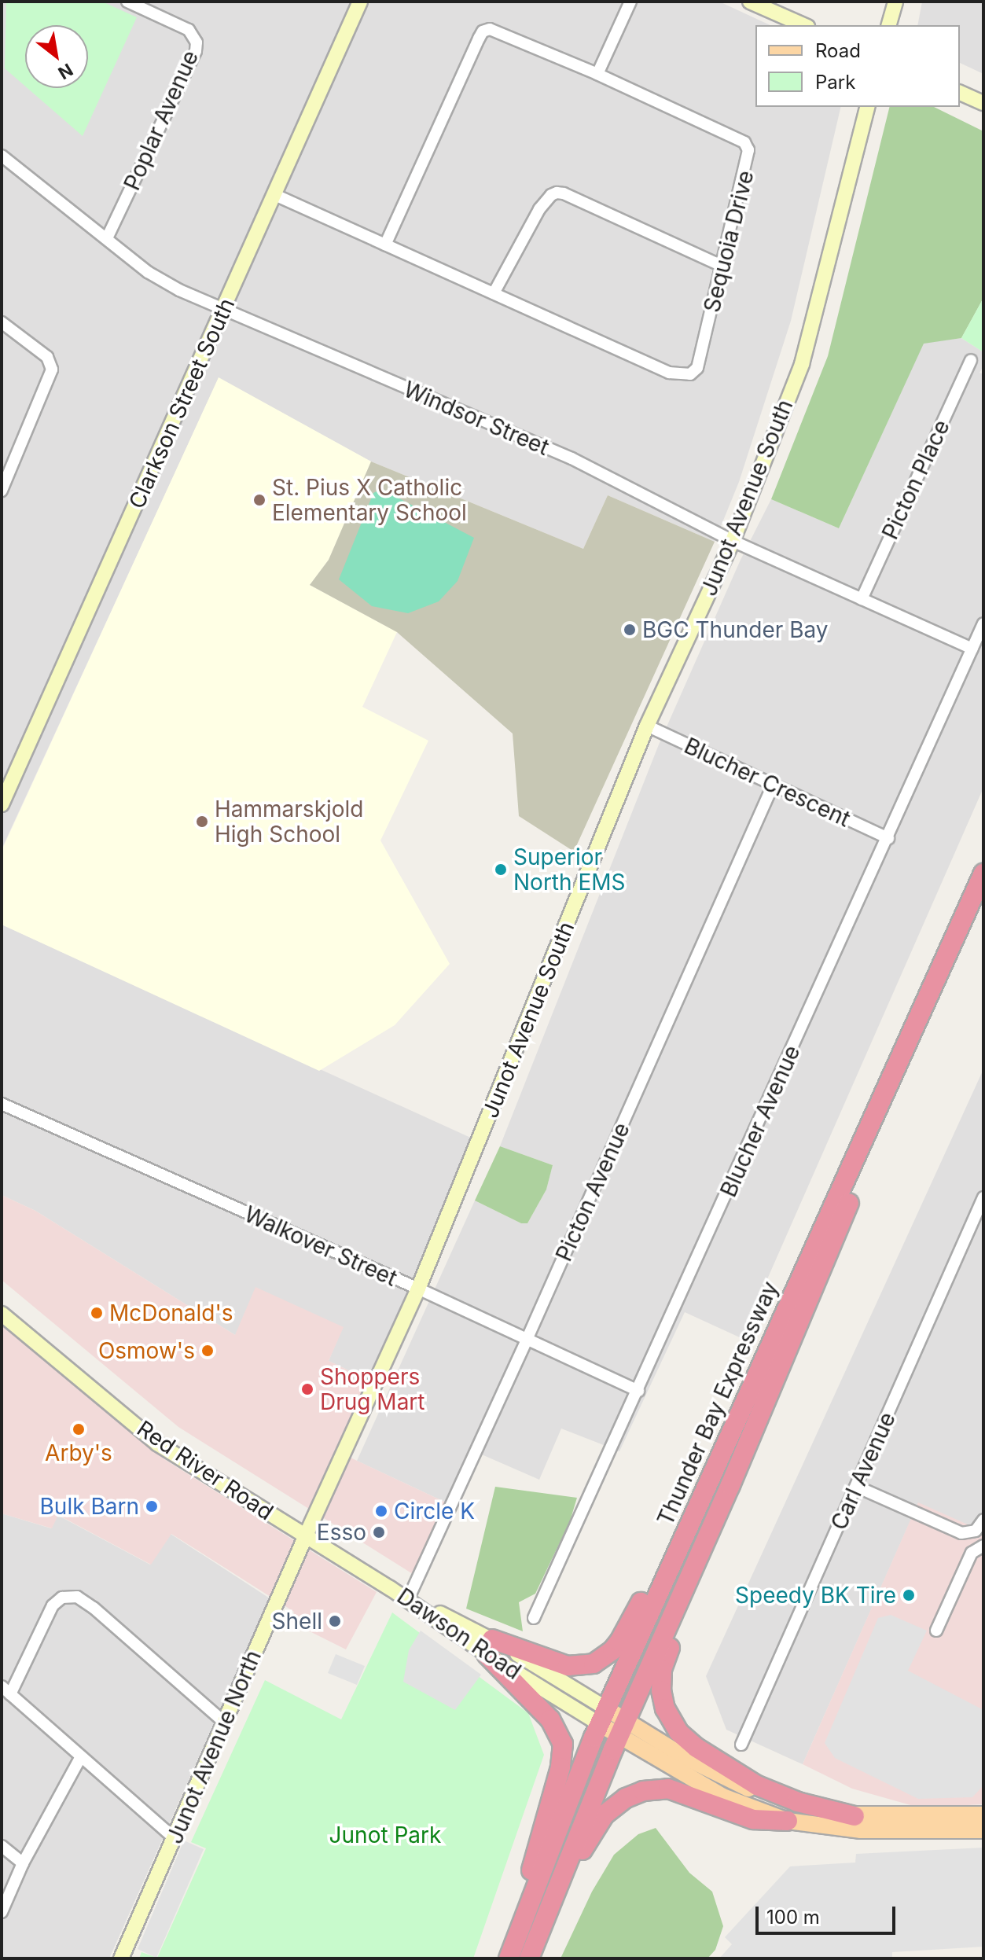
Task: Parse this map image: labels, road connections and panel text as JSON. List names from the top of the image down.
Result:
{
  "streets": {
    "highway": ["Thunder Bay Expressway"],
    "main road": [
      "Clarkson Street South",
      "Junot Avenue South",
      "Red River Road",
      "Dawson Road",
      "Junot Avenue North"
    ],
    "street": [
      "Poplar Avenue",
      "Sequoia Drive",
      "Windsor Street",
      "Picton Place",
      "Blucher Crescent",
      "Blucher Avenue",
      "Picton Avenue",
      "Walkover Street",
      "Carl Avenue"
    ]
  },
  "crossings": [
    ["Poplar Avenue", "Windsor Street"],
    ["Sequoia Drive", "Clarkson Street South"],
    ["Clarkson Street South", "Windsor Street"],
    ["Windsor Street", "Picton Place"],
    ["Windsor Street", "Junot Avenue South"],
    ["Windsor Street", "Blucher Avenue"],
    ["Junot Avenue South", "Blucher Crescent"],
    ["Junot Avenue South", "Walkover Street"],
    ["Junot Avenue South", "Red River Road"],
    ["Junot Avenue South", "Junot Avenue North"],
    ["Blucher Crescent", "Blucher Avenue"],
    ["Blucher Crescent", "Picton Avenue"],
    ["Blucher Avenue", "Walkover Street"],
    ["Picton Avenue", "Walkover Street"],
    ["Picton Avenue", "Dawson Road"],
    ["Thunder Bay Expressway", "Dawson Road"],
    ["Red River Road", "Dawson Road"],
    ["Red River Road", "Junot Avenue North"]
  ],
  "parks": ["Junot Park"],
  "places": [
    "St. Pius X Catholic Elementary School",
    "BGC Thunder Bay",
    "Hammarskjold High School",
    "Superior North EMS",
    "McDonald's",
    "Osmow's",
    "Shoppers Drug Mart",
    "Arby's",
    "Bulk Barn",
    "Circle K",
    "Esso",
    "Speedy BK Tire",
    "Shell"
  ],
  "legend": ["Road", "Park"],
  "scale_bar": "100 m",
  "north": "bottom right"
}
